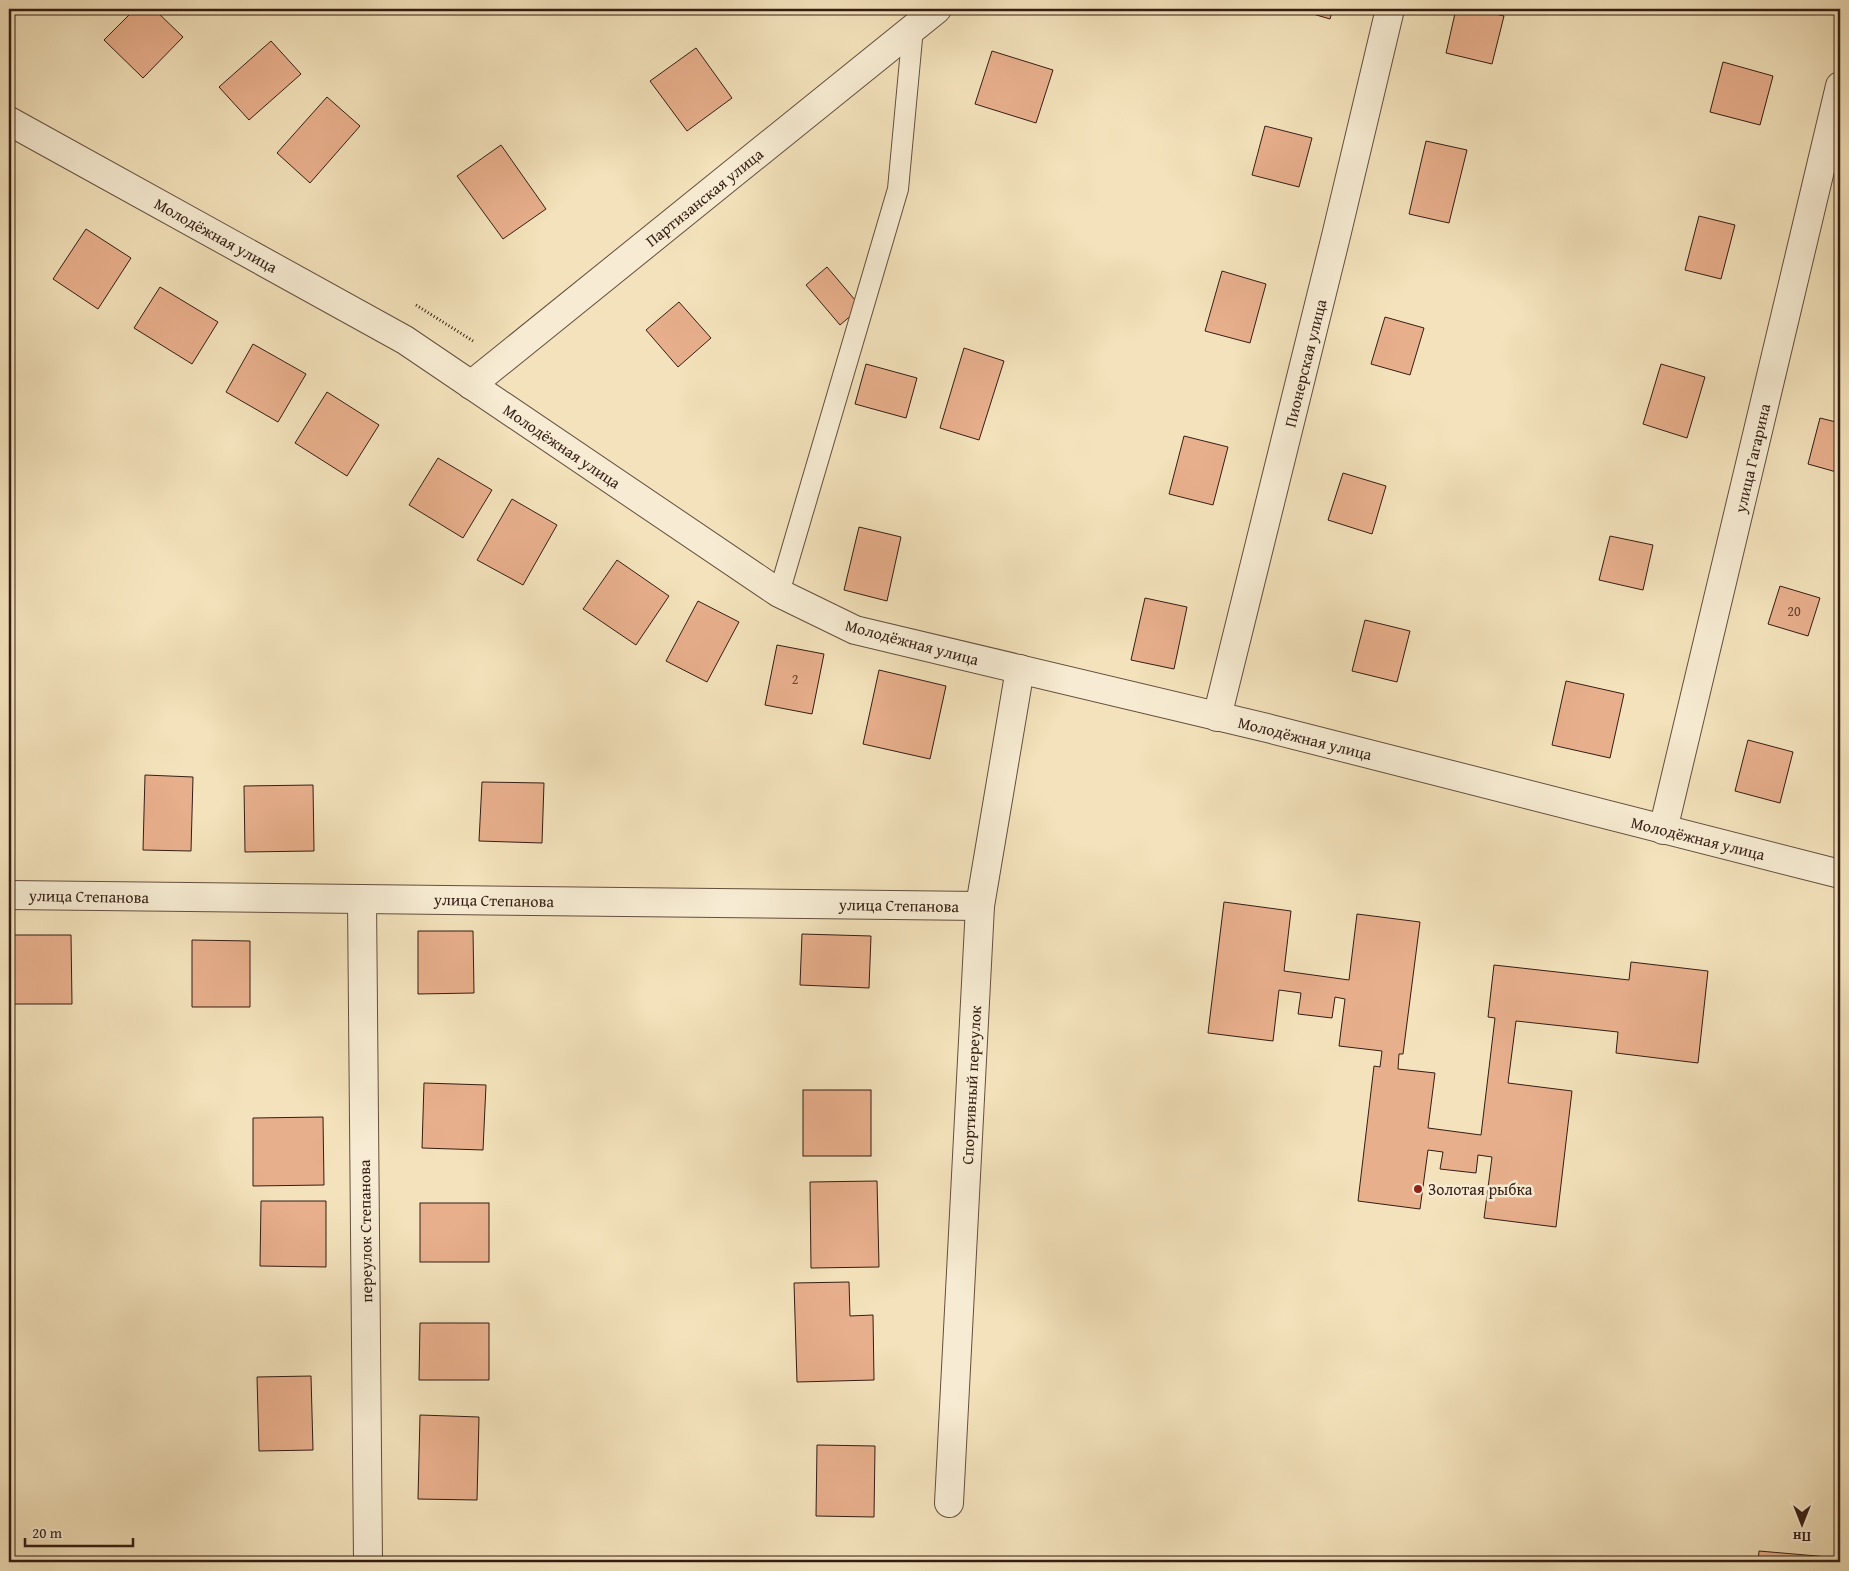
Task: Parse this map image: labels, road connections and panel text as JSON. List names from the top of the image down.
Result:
{
  "streets": {
    "street": [
      "Партизанская улица",
      "Молодёжная улица",
      "Пионерская улица",
      "улица Гагарина",
      "улица Степанова",
      "Спортивный переулок",
      "переулок Степанова"
    ]
  },
  "crossings": [
    ["Партизанская улица", "Молодёжная улица"],
    ["Молодёжная улица", "Пионерская улица"],
    ["Молодёжная улица", "улица Гагарина"],
    ["Молодёжная улица", "Спортивный переулок"],
    ["улица Степанова", "Спортивный переулок"],
    ["улица Степанова", "переулок Степанова"]
  ],
  "places": ["Золотая рыбка"],
  "house_numbers": ["20", "2"],
  "scale_bar": "20 m",
  "north": "bottom"
}
